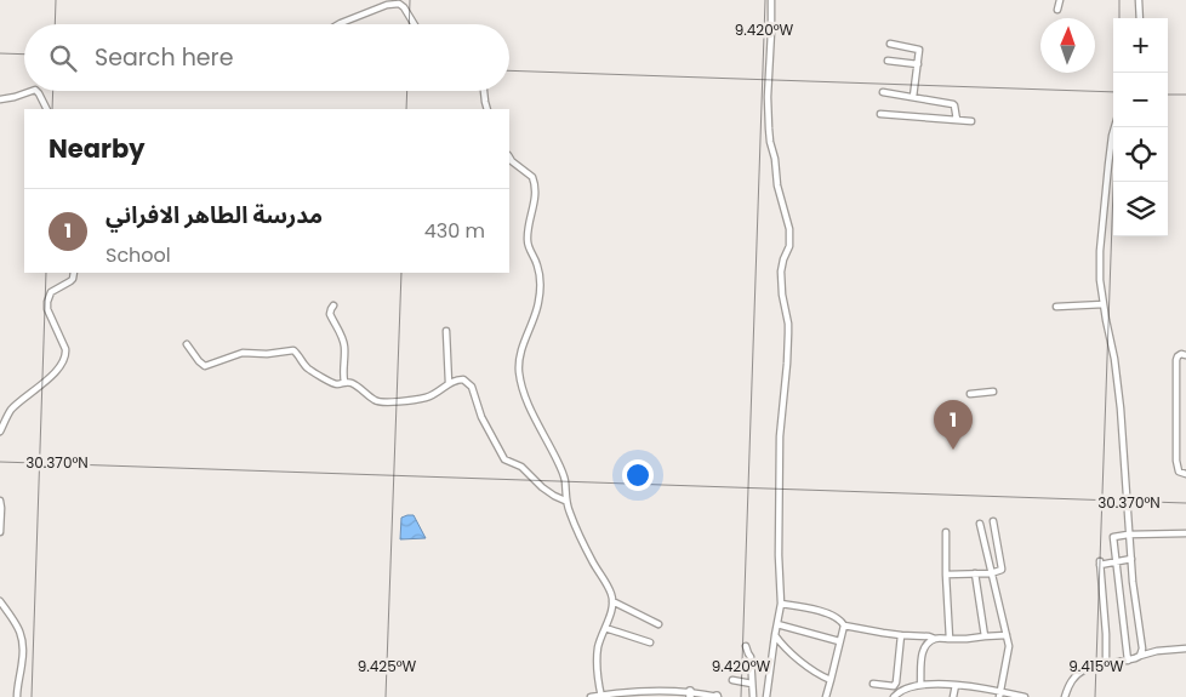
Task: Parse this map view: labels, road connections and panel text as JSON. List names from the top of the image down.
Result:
{
  "north": "top",
  "page": {
    "map_buttons": ["+", "−"],
    "search": "Search here",
    "heading": "Nearby",
    "list": [
      {
        "mark": "1",
        "name": "مدرسة الطاهر الافراني",
        "note": "School",
        "value": "430 m"
      }
    ],
    "pins": "1"
  },
  "coordinates": [
    "9.420°W",
    "30.370°N",
    "9.425°W",
    "9.415°W"
  ]
}
